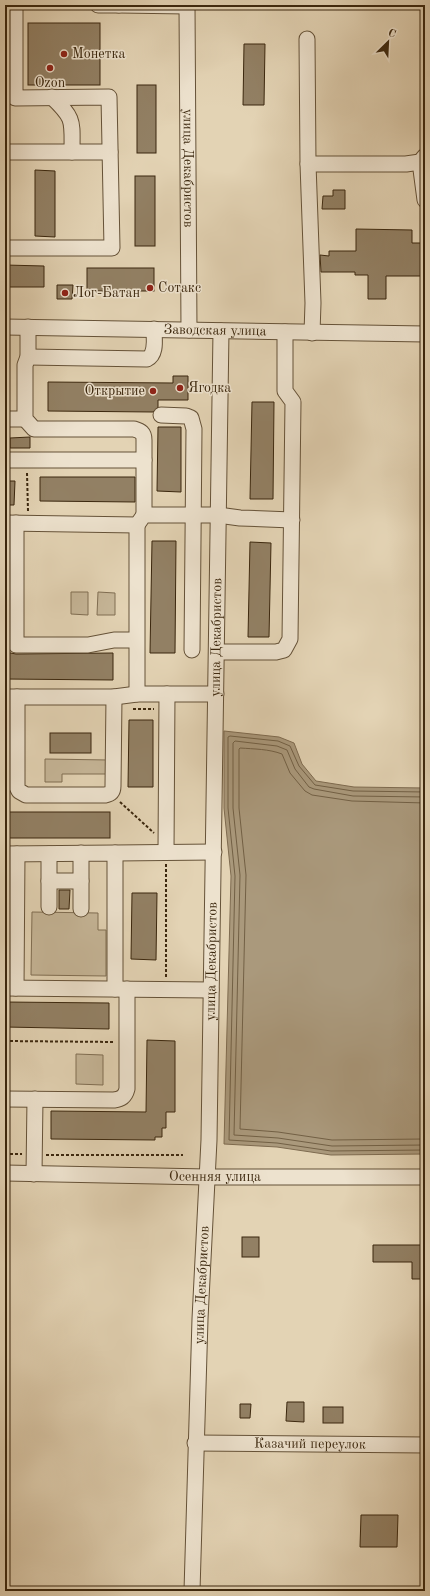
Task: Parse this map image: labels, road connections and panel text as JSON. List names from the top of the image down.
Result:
{
  "streets": {
    "street": [
      "улица Декабристов",
      "Заводская улица",
      "Осенняя улица",
      "Казачий переулок"
    ]
  },
  "crossings": [
    ["улица Декабристов", "Заводская улица"],
    ["улица Декабристов", "Осенняя улица"],
    ["улица Декабристов", "Казачий переулок"]
  ],
  "places": [
    "Монетка",
    "Ozon",
    "Сотакс",
    "Лог-Батан",
    "Ягодка",
    "Открытие"
  ],
  "north": "top right"
}
